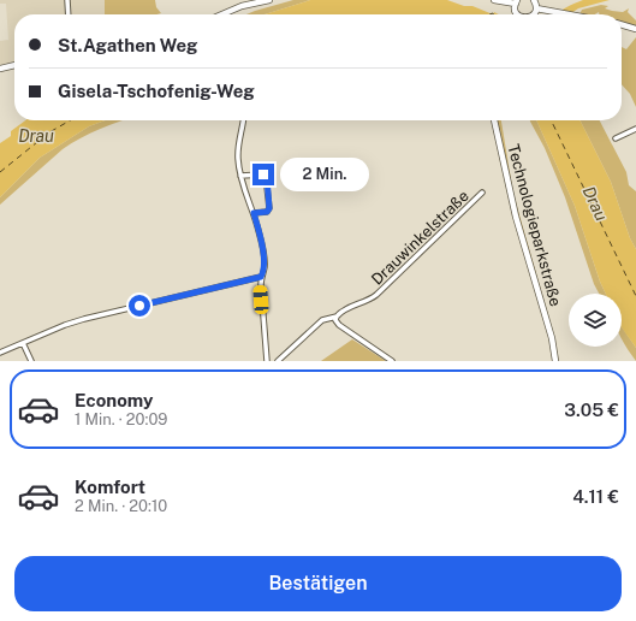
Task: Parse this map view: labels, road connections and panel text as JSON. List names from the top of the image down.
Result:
{
  "streets": {
    "street": ["Technologieparkstraße", "Drauwinkelstraße"]
  },
  "water": ["Drau"],
  "page": {
    "banner": ["St.Agathen Weg", "Gisela-Tschofenig-Weg"],
    "bubble": "2 Min.",
    "list": [
      {
        "name": "Economy",
        "note": "1 Min. · 20:09",
        "value": "3.05 €"
      },
      {
        "name": "Komfort",
        "note": "2 Min. · 20:10",
        "value": "4.11 €"
      }
    ],
    "buttons": "Bestätigen"
  }
}
